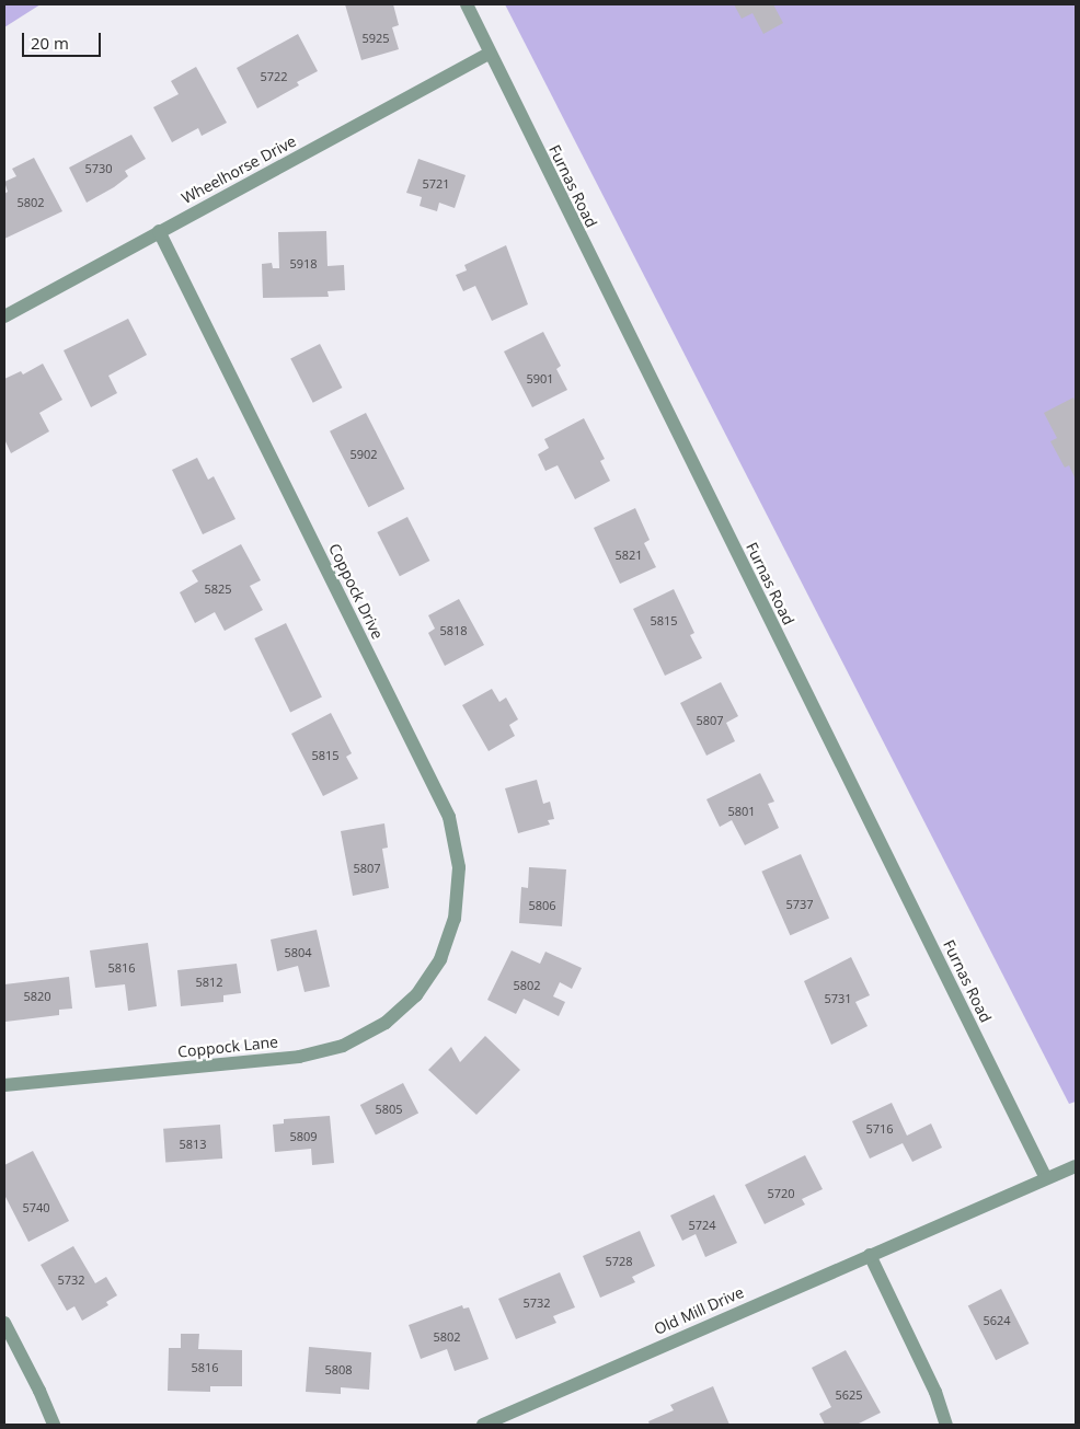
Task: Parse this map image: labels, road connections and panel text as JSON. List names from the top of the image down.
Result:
{
  "streets": {
    "street": [
      "Wheelhorse Drive",
      "Furnas Road",
      "Coppock Drive",
      "Coppock Lane",
      "Old Mill Drive"
    ]
  },
  "crossings": [
    ["Wheelhorse Drive", "Furnas Road"],
    ["Wheelhorse Drive", "Coppock Drive"],
    ["Furnas Road", "Old Mill Drive"],
    ["Coppock Drive", "Coppock Lane"]
  ],
  "house_numbers": [
    "5925",
    "5722",
    "5730",
    "5721",
    "5802",
    "5918",
    "5901",
    "5902",
    "5821",
    "5825",
    "5815",
    "5818",
    "5807",
    "5815",
    "5801",
    "5807",
    "5737",
    "5806",
    "5804",
    "5816",
    "5812",
    "5802",
    "5820",
    "5731",
    "5805",
    "5716",
    "5809",
    "5813",
    "5720",
    "5740",
    "5724",
    "5728",
    "5732",
    "5732",
    "5624",
    "5802",
    "5816",
    "5808",
    "5625"
  ],
  "scale_bar": "20 m"
}
